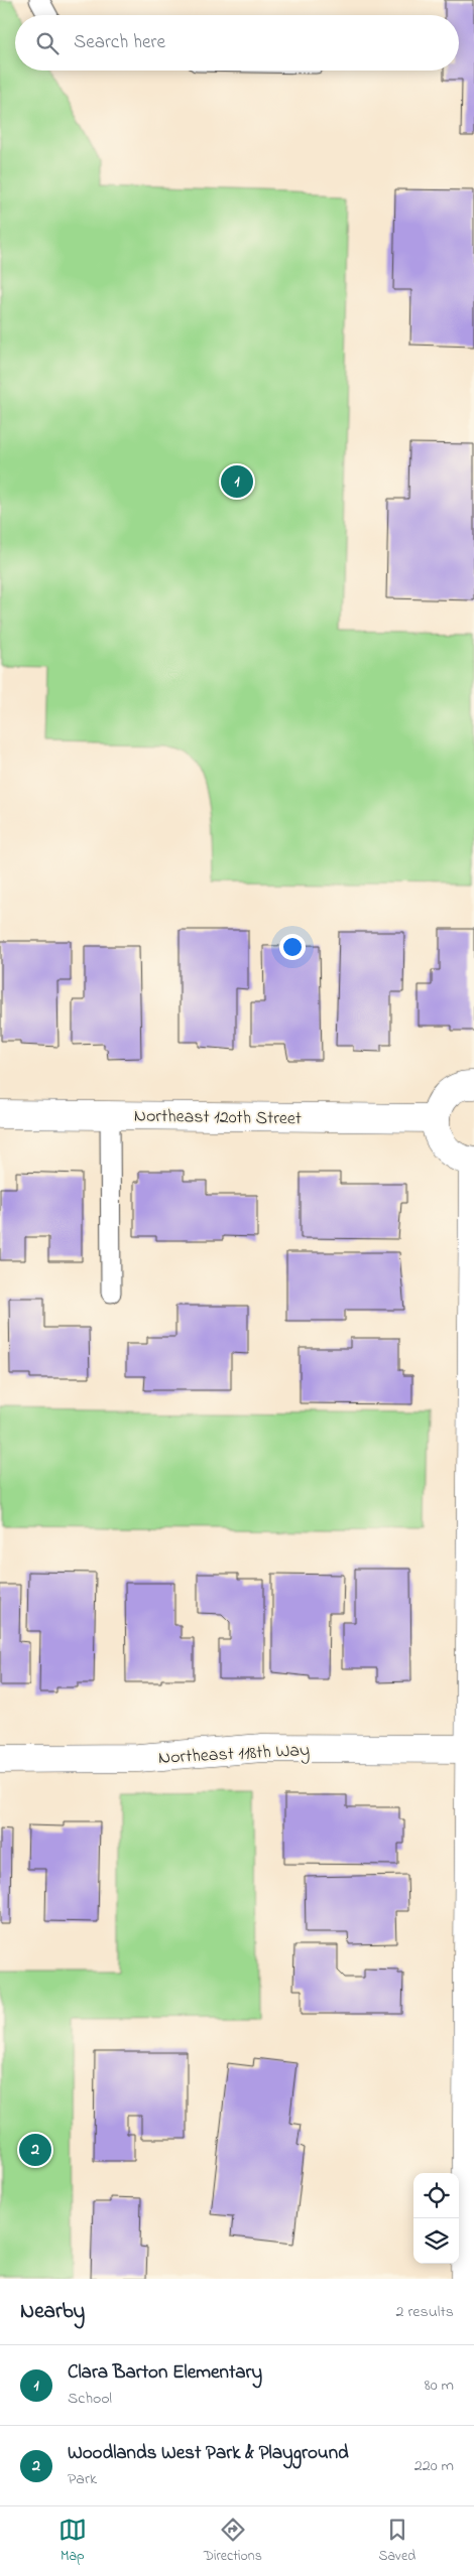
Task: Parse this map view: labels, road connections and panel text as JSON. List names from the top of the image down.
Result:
{
  "streets": {
    "street": ["Northeast 120th Street", "Northeast 118th Way"]
  },
  "page": {
    "search": "Search here",
    "pins": ["1", "2"],
    "heading": ["Nearby", "2 results"],
    "list": [
      {
        "mark": "1",
        "name": "Clara Barton Elementary",
        "note": "School",
        "value": "80 m"
      },
      {
        "mark": "2",
        "name": "Woodlands West Park & Playground",
        "note": "Park",
        "value": "220 m"
      }
    ],
    "nav": ["Map", "Directions", "Saved"]
  }
}
